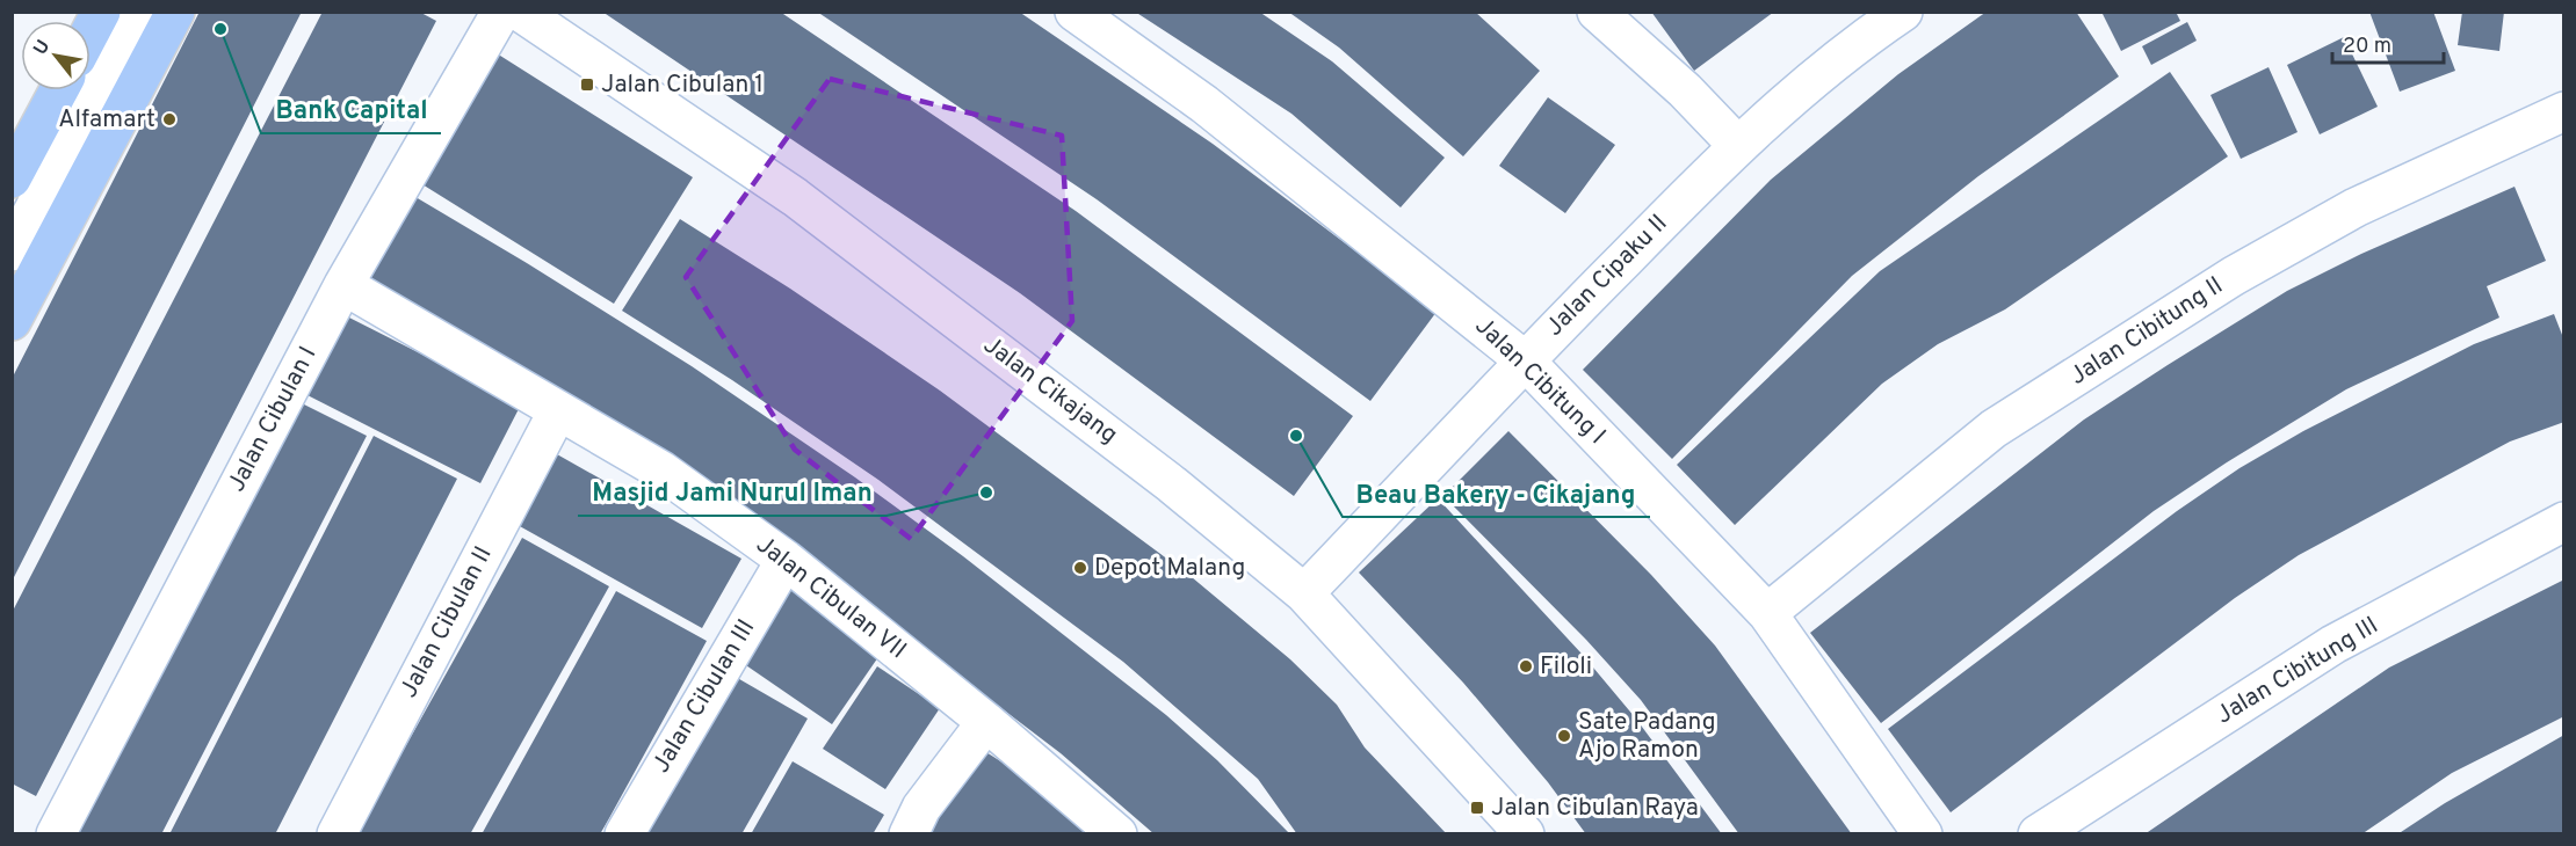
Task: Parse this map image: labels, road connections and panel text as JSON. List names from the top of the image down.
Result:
{
  "streets": {
    "street": [
      "Jalan Cipaku II",
      "Jalan Cibitung II",
      "Jalan Cibitung I",
      "Jalan Cikajang",
      "Jalan Cibulan I",
      "Jalan Cibulan VII",
      "Jalan Cibulan II",
      "Jalan Cibitung III",
      "Jalan Cibulan III"
    ]
  },
  "crossings": [
    ["Jalan Cipaku II", "Jalan Cibitung I"],
    ["Jalan Cipaku II", "Jalan Cikajang"],
    ["Jalan Cibitung II", "Jalan Cibitung I"],
    ["Jalan Cibulan I", "Jalan Cibulan VII"],
    ["Jalan Cibulan VII", "Jalan Cibulan II"],
    ["Jalan Cibulan VII", "Jalan Cibulan III"]
  ],
  "places": {
    "other": [
      "Bank Capital",
      "Alfamart",
      "Beau Bakery - Cikajang",
      "Masjid Jami Nurul Iman",
      "Depot Malang",
      "Filoli",
      "Sate Padang Ajo Ramon"
    ],
    "transit": ["Jalan Cibulan 1", "Jalan Cibulan Raya"]
  },
  "scale_bar": "20 m",
  "north": "top left"
}
